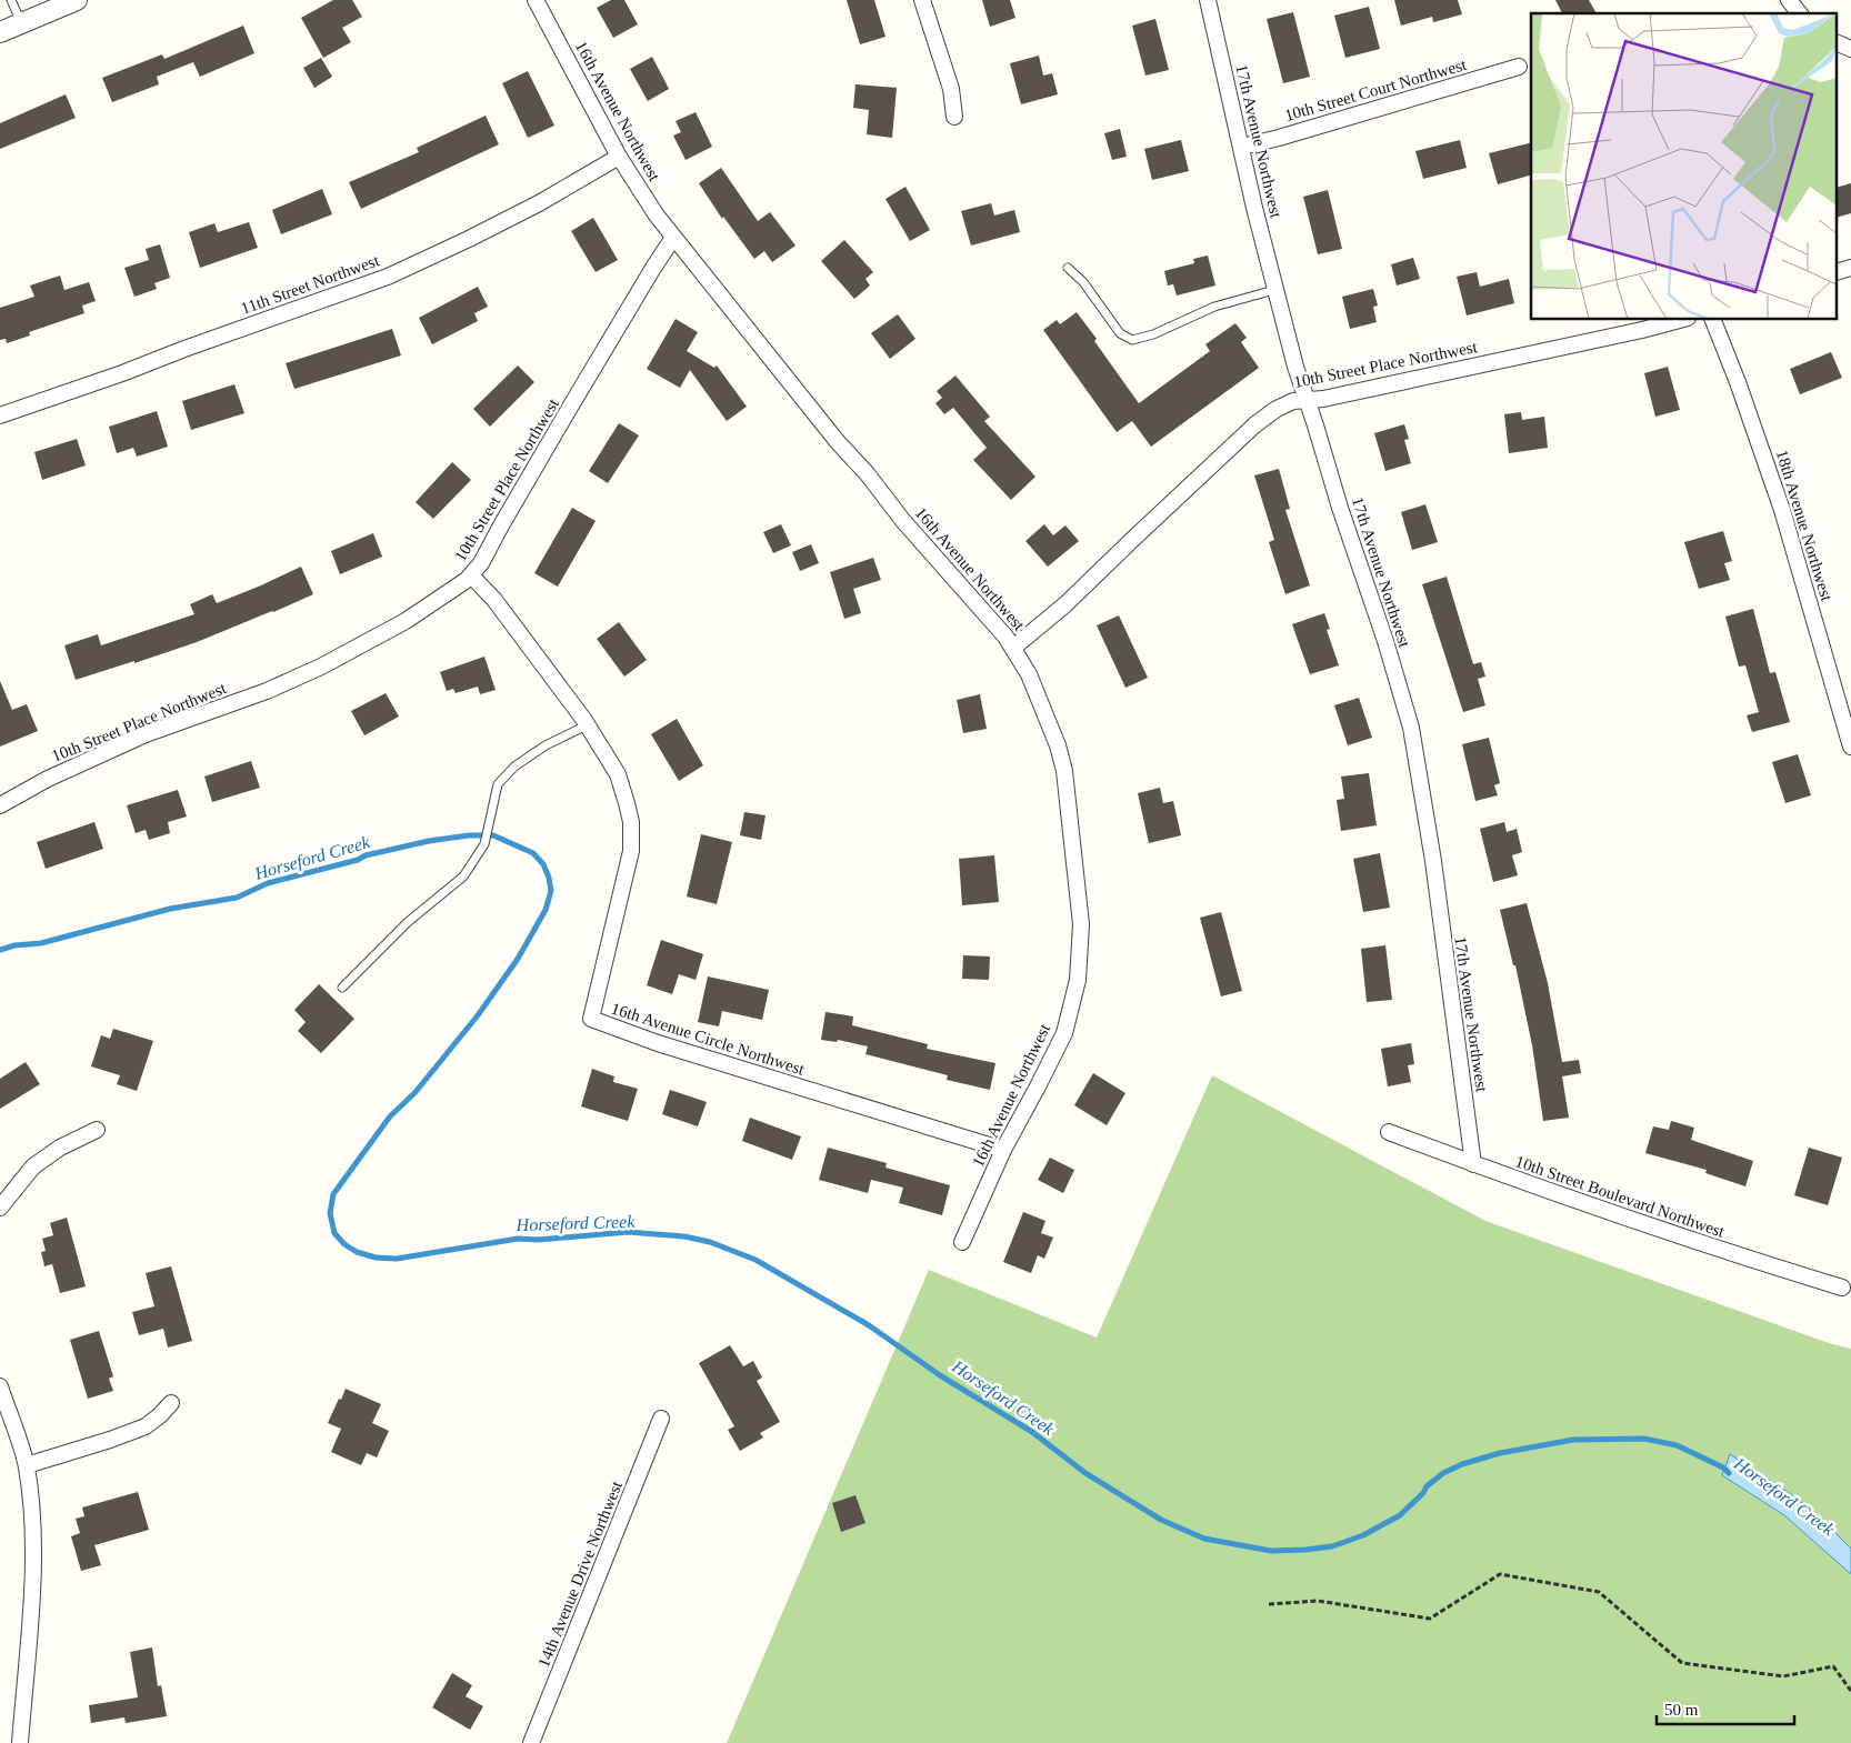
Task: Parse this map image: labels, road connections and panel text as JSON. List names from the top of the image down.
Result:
{
  "streets": {
    "street": [
      "10th Street Court Northwest",
      "16th Avenue Northwest",
      "17th Avenue Northwest",
      "11th Street Northwest",
      "10th Street Place Northwest",
      "18th Avenue Northwest",
      "16th Avenue Circle Northwest",
      "10th Street Boulevard Northwest",
      "14th Avenue Drive Northwest"
    ]
  },
  "crossings": [
    ["10th Street Court Northwest", "17th Avenue Northwest"],
    ["16th Avenue Northwest", "11th Street Northwest"],
    ["16th Avenue Northwest", "10th Street Place Northwest"],
    ["16th Avenue Northwest", "16th Avenue Circle Northwest"],
    ["17th Avenue Northwest", "10th Street Place Northwest"],
    ["17th Avenue Northwest", "10th Street Boulevard Northwest"],
    ["10th Street Place Northwest", "16th Avenue Circle Northwest"]
  ],
  "water": ["Horseford Creek"],
  "scale_bar": "50 m"
}
